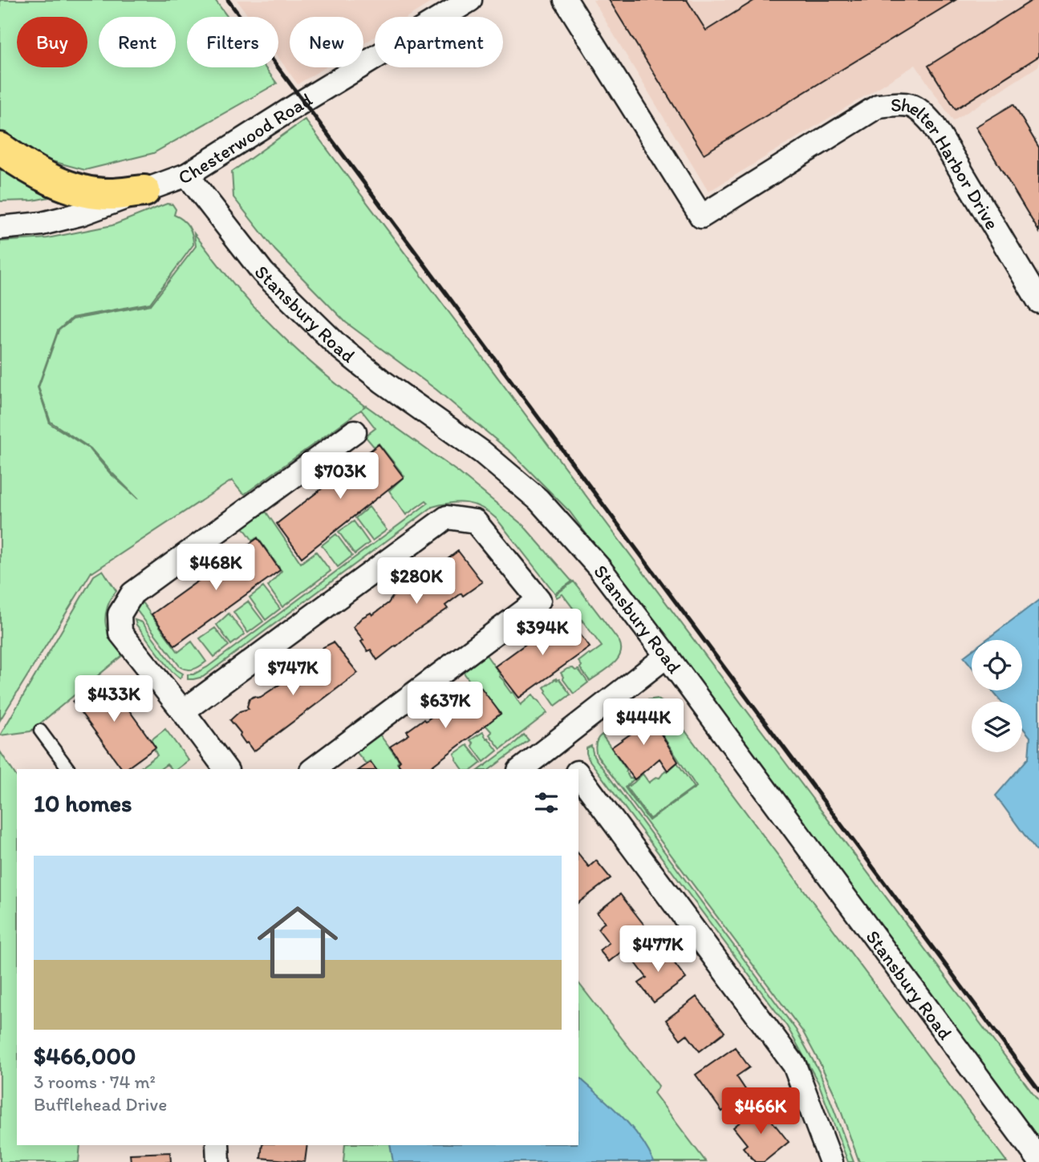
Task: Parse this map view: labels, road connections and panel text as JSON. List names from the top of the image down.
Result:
{
  "streets": {
    "street": ["Chesterwood Road", "Shelter Harbor Drive", "Stansbury Road"]
  },
  "crossings": [
    ["Chesterwood Road", "Stansbury Road"]
  ],
  "page": {
    "chip": [
      "Buy",
      "Rent",
      "Filters",
      "New",
      "Apartment"
    ],
    "price": [
      "$703K",
      "$468K",
      "$280K",
      "$394K",
      "$747K",
      "$433K",
      "$637K",
      "$444K",
      "$477K",
      "$466K"
    ],
    "heading": "10 homes",
    "list": [
      {
        "name": "$466,000",
        "note": "3 rooms · 74 m² · Bufflehead Drive"
      }
    ]
  }
}
